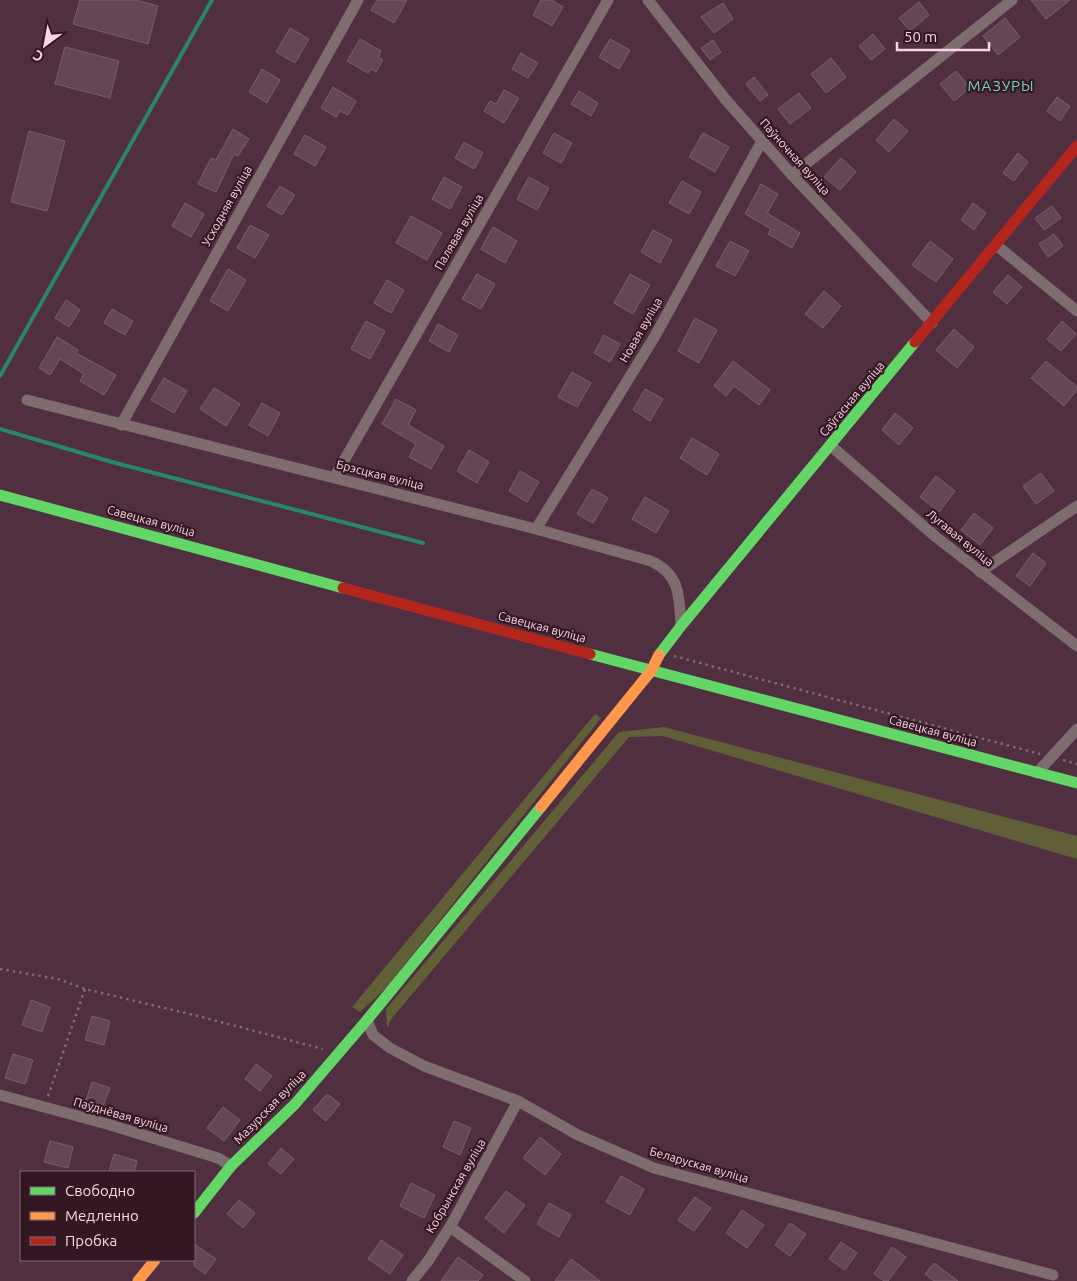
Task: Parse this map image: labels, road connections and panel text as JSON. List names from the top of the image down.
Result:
{
  "streets": {
    "street": [
      "Паўночная вуліца",
      "Усходняя вуліца",
      "Палявая вуліца",
      "Новая вуліца",
      "Саўгасная вуліца",
      "Брэсцкая вуліца",
      "Савецкая вуліца",
      "Лугавая вуліца",
      "Мазурская вуліца",
      "Паўднёвая вуліца",
      "Беларуская вуліца",
      "Кобрынская вуліца"
    ]
  },
  "crossings": [
    ["Паўночная вуліца", "Новая вуліца"],
    ["Паўночная вуліца", "Саўгасная вуліца"],
    ["Усходняя вуліца", "Брэсцкая вуліца"],
    ["Палявая вуліца", "Брэсцкая вуліца"],
    ["Новая вуліца", "Брэсцкая вуліца"],
    ["Саўгасная вуліца", "Брэсцкая вуліца"],
    ["Саўгасная вуліца", "Савецкая вуліца"],
    ["Саўгасная вуліца", "Лугавая вуліца"],
    ["Саўгасная вуліца", "Мазурская вуліца"],
    ["Саўгасная вуліца", "Беларуская вуліца"],
    ["Мазурская вуліца", "Паўднёвая вуліца"],
    ["Мазурская вуліца", "Беларуская вуліца"],
    ["Беларуская вуліца", "Кобрынская вуліца"]
  ],
  "districts": ["МАЗУРЫ"],
  "legend": ["Свободно", "Медленно", "Пробка"],
  "scale_bar": "50 m",
  "north": "bottom left"
}
